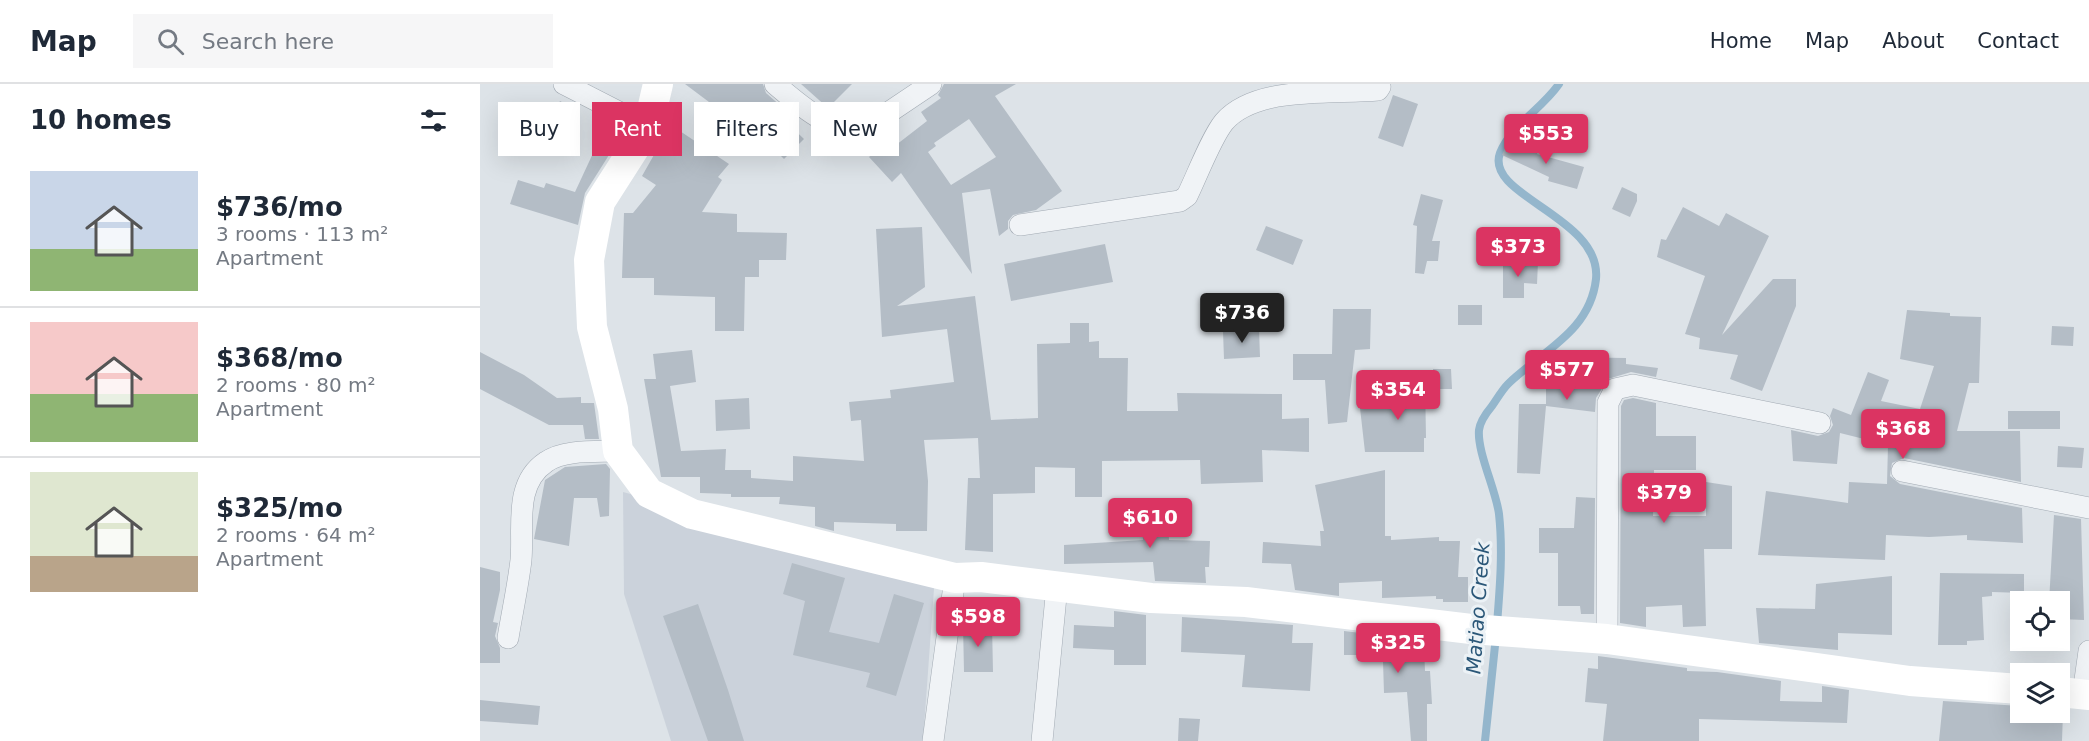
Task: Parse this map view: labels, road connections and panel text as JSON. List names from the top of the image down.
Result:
{
  "water": ["Matiao Creek"],
  "page": {
    "header": "Map",
    "search": "Search here",
    "nav": [
      "Home",
      "Map",
      "About",
      "Contact"
    ],
    "heading": "10 homes",
    "chip": [
      "Buy",
      "Rent",
      "Filters",
      "New"
    ],
    "price": [
      "$553",
      "$373",
      "$736",
      "$577",
      "$354",
      "$368",
      "$379",
      "$610",
      "$598",
      "$325"
    ],
    "list": [
      {
        "name": "$736/mo",
        "note": "3 rooms · 113 m² · Apartment"
      },
      {
        "name": "$368/mo",
        "note": "2 rooms · 80 m² · Apartment"
      },
      {
        "name": "$325/mo",
        "note": "2 rooms · 64 m² · Apartment"
      }
    ]
  }
}
